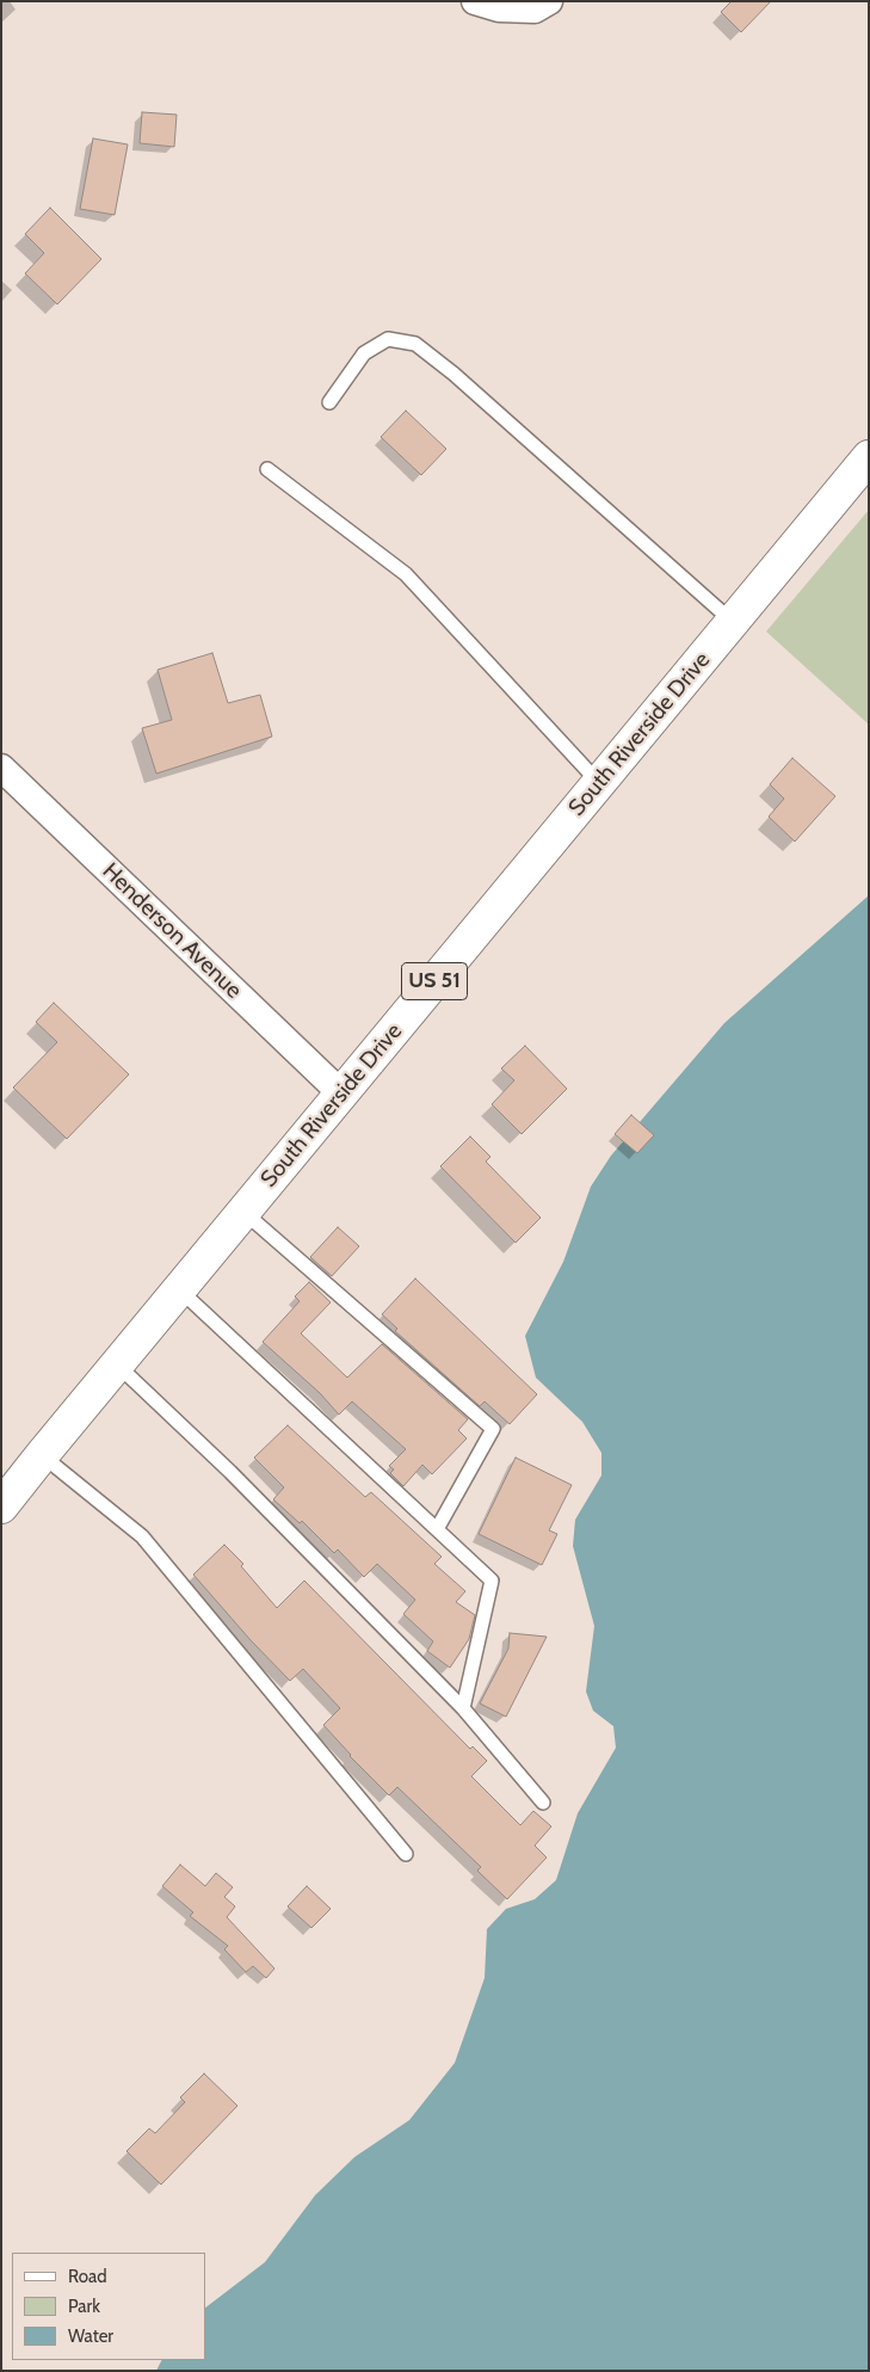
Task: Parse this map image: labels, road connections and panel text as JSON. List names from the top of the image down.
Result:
{
  "streets": {
    "main road": ["South Riverside Drive", "US 51"],
    "street": ["Henderson Avenue"]
  },
  "crossings": [
    ["South Riverside Drive", "Henderson Avenue"]
  ],
  "legend": ["Road", "Park", "Water"]
}
